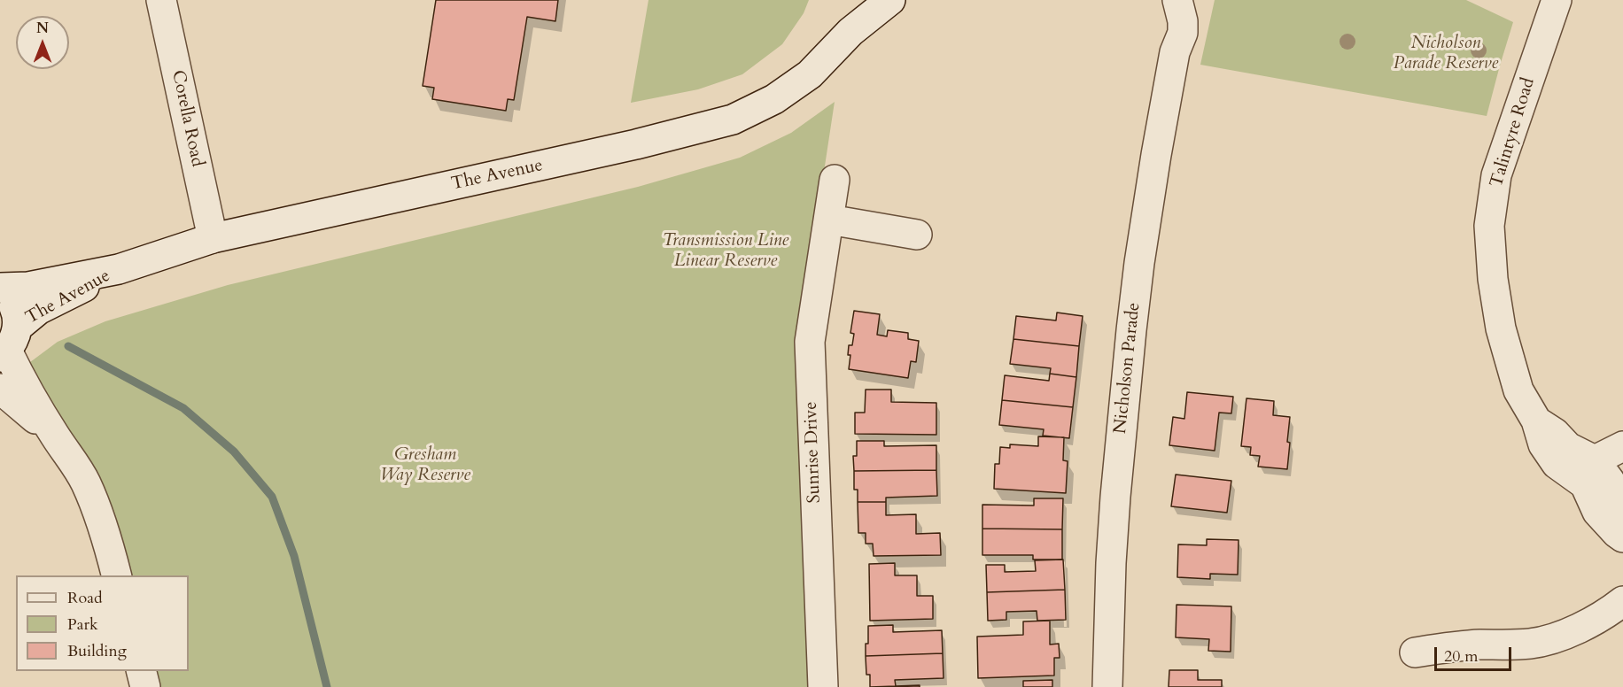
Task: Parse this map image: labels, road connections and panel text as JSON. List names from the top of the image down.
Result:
{
  "streets": {
    "street": [
      "Corella Road",
      "Talintyre Road",
      "The Avenue",
      "Nicholson Parade",
      "Sunrise Drive"
    ]
  },
  "crossings": [
    ["Corella Road", "The Avenue"]
  ],
  "parks": ["Nicholson Parade Reserve", "Transmission Line Linear Reserve", "Gresham Way Reserve"],
  "legend": ["Road", "Park", "Building"],
  "scale_bar": "20 m",
  "north": "top"
}
